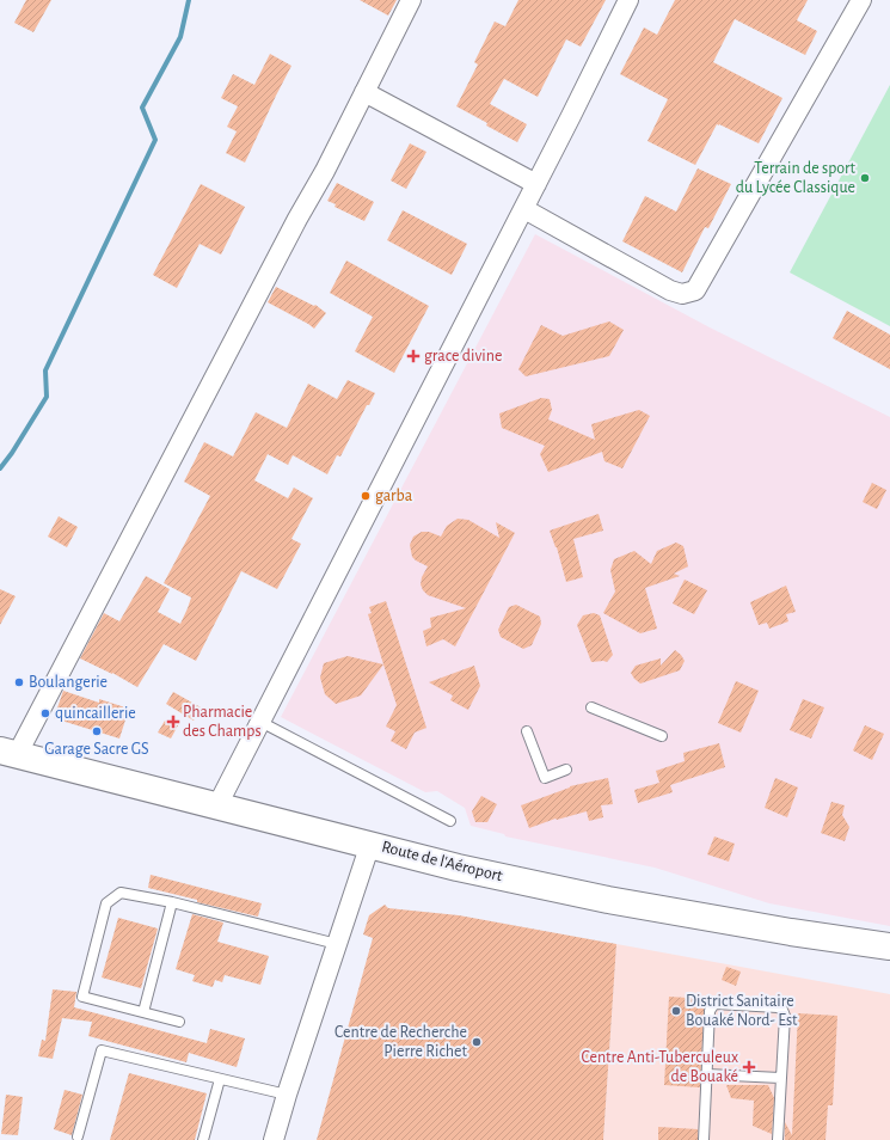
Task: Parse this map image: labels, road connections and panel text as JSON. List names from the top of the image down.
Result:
{
  "streets": {
    "main road": ["Route de l'Aéroport"]
  },
  "places": {
    "other": [
      "Terrain de sport du Lycée Classique",
      "garba",
      "Boulangerie",
      "quincaillerie",
      "Garage Sacre GS",
      "District Sanitaire Bouaké Nord- Est",
      "Centre de Recherche Pierre Richet"
    ],
    "health": ["grace divine", "Pharmacie des Champs", "Centre Anti-Tuberculeux de Bouaké"]
  }
}
